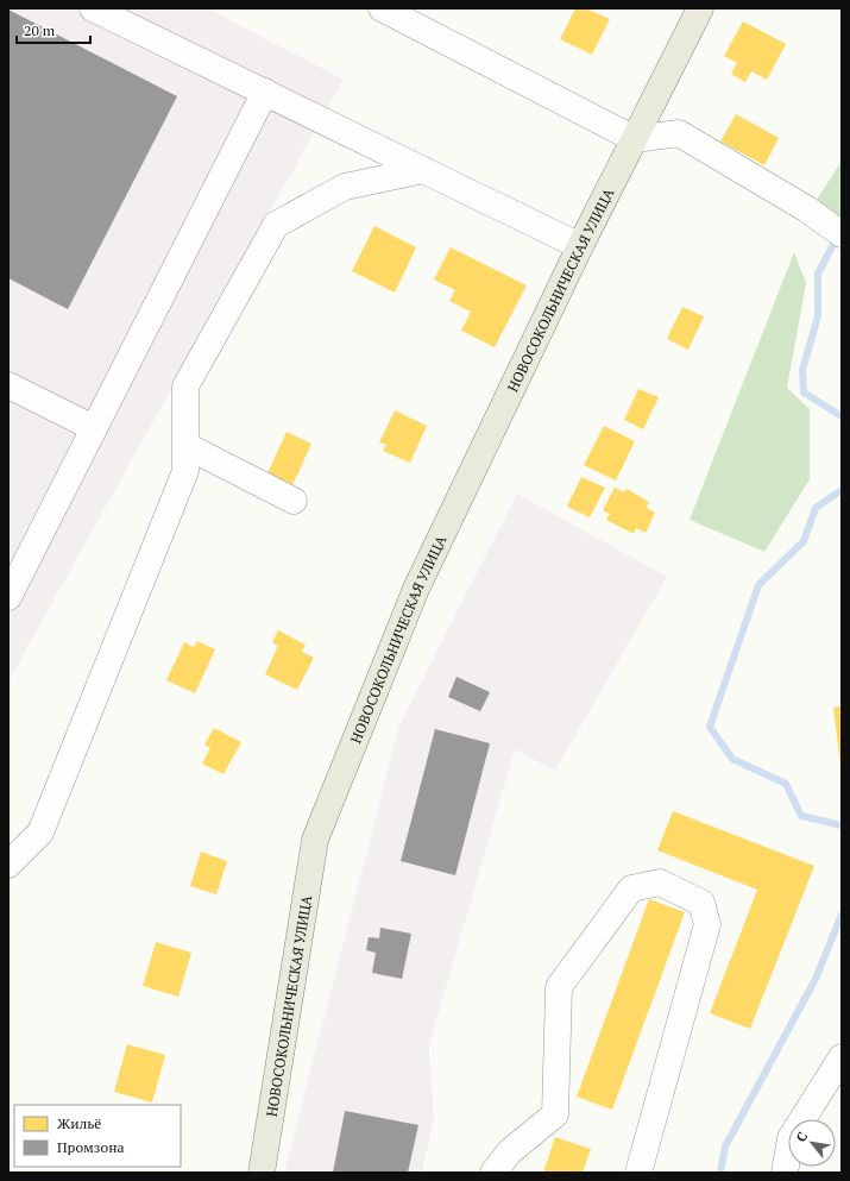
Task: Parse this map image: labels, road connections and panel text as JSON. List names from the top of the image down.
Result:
{
  "streets": {
    "main road": ["НОВОСОКОЛЬНИЧЕСКАЯ УЛИЦА"]
  },
  "legend": ["Жильё", "Промзона"],
  "scale_bar": "20 m",
  "north": "top left"
}
